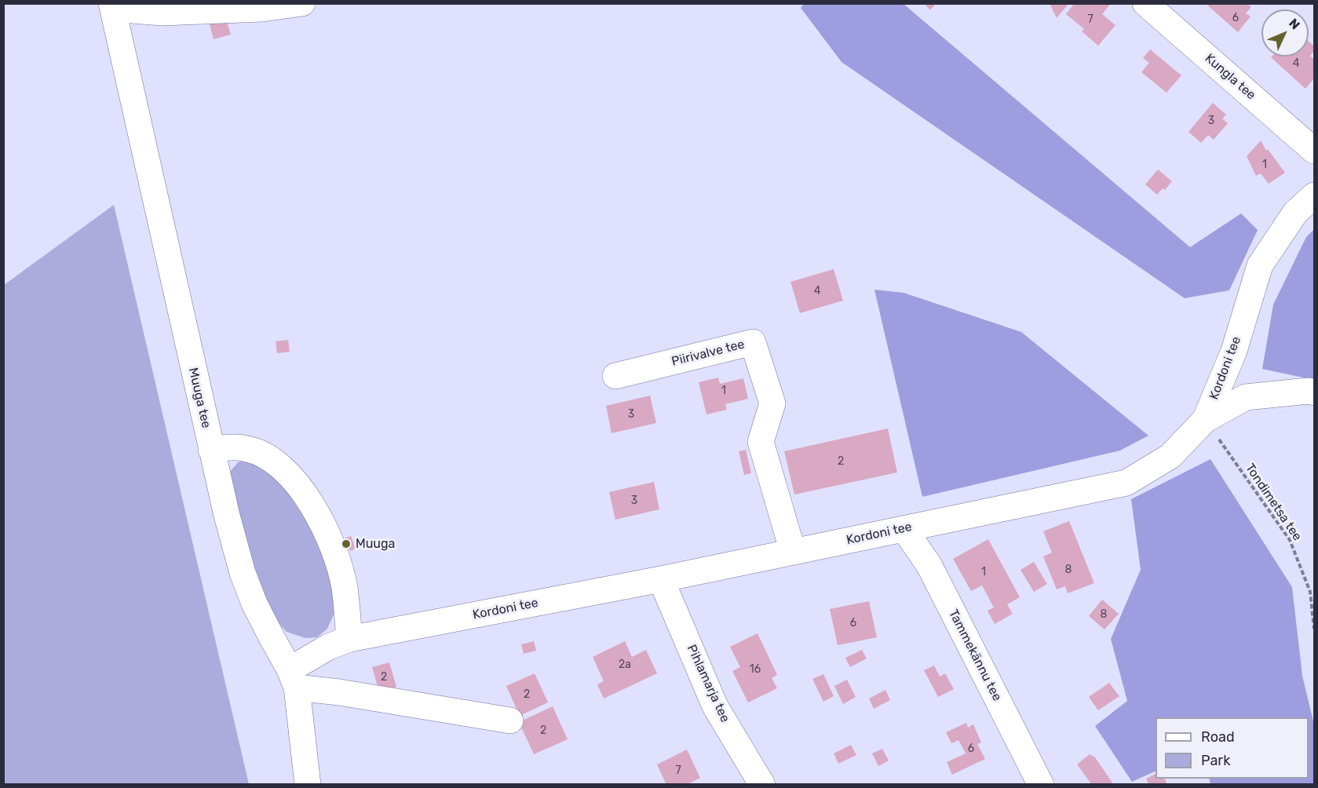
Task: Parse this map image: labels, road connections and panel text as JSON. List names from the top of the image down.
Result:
{
  "streets": {
    "street": [
      "Kungla tee",
      "Piirivalve tee",
      "Kordoni tee",
      "Muuga tee",
      "Tammekännu tee",
      "Pihlamarja tee"
    ],
    "path": ["Tondimetsa tee"]
  },
  "crossings": [
    ["Piirivalve tee", "Kordoni tee"],
    ["Kordoni tee", "Muuga tee"],
    ["Kordoni tee", "Tondimetsa tee"],
    ["Kordoni tee", "Tammekännu tee"],
    ["Kordoni tee", "Pihlamarja tee"]
  ],
  "places": ["Muuga"],
  "house_numbers": [
    "6",
    "7",
    "4",
    "3",
    "1",
    "4",
    "1",
    "3",
    "2",
    "3",
    "8",
    "1",
    "8",
    "6",
    "2a",
    "16",
    "2",
    "2",
    "2",
    "6",
    "7"
  ],
  "legend": ["Road", "Park"],
  "north": "top right"
}
